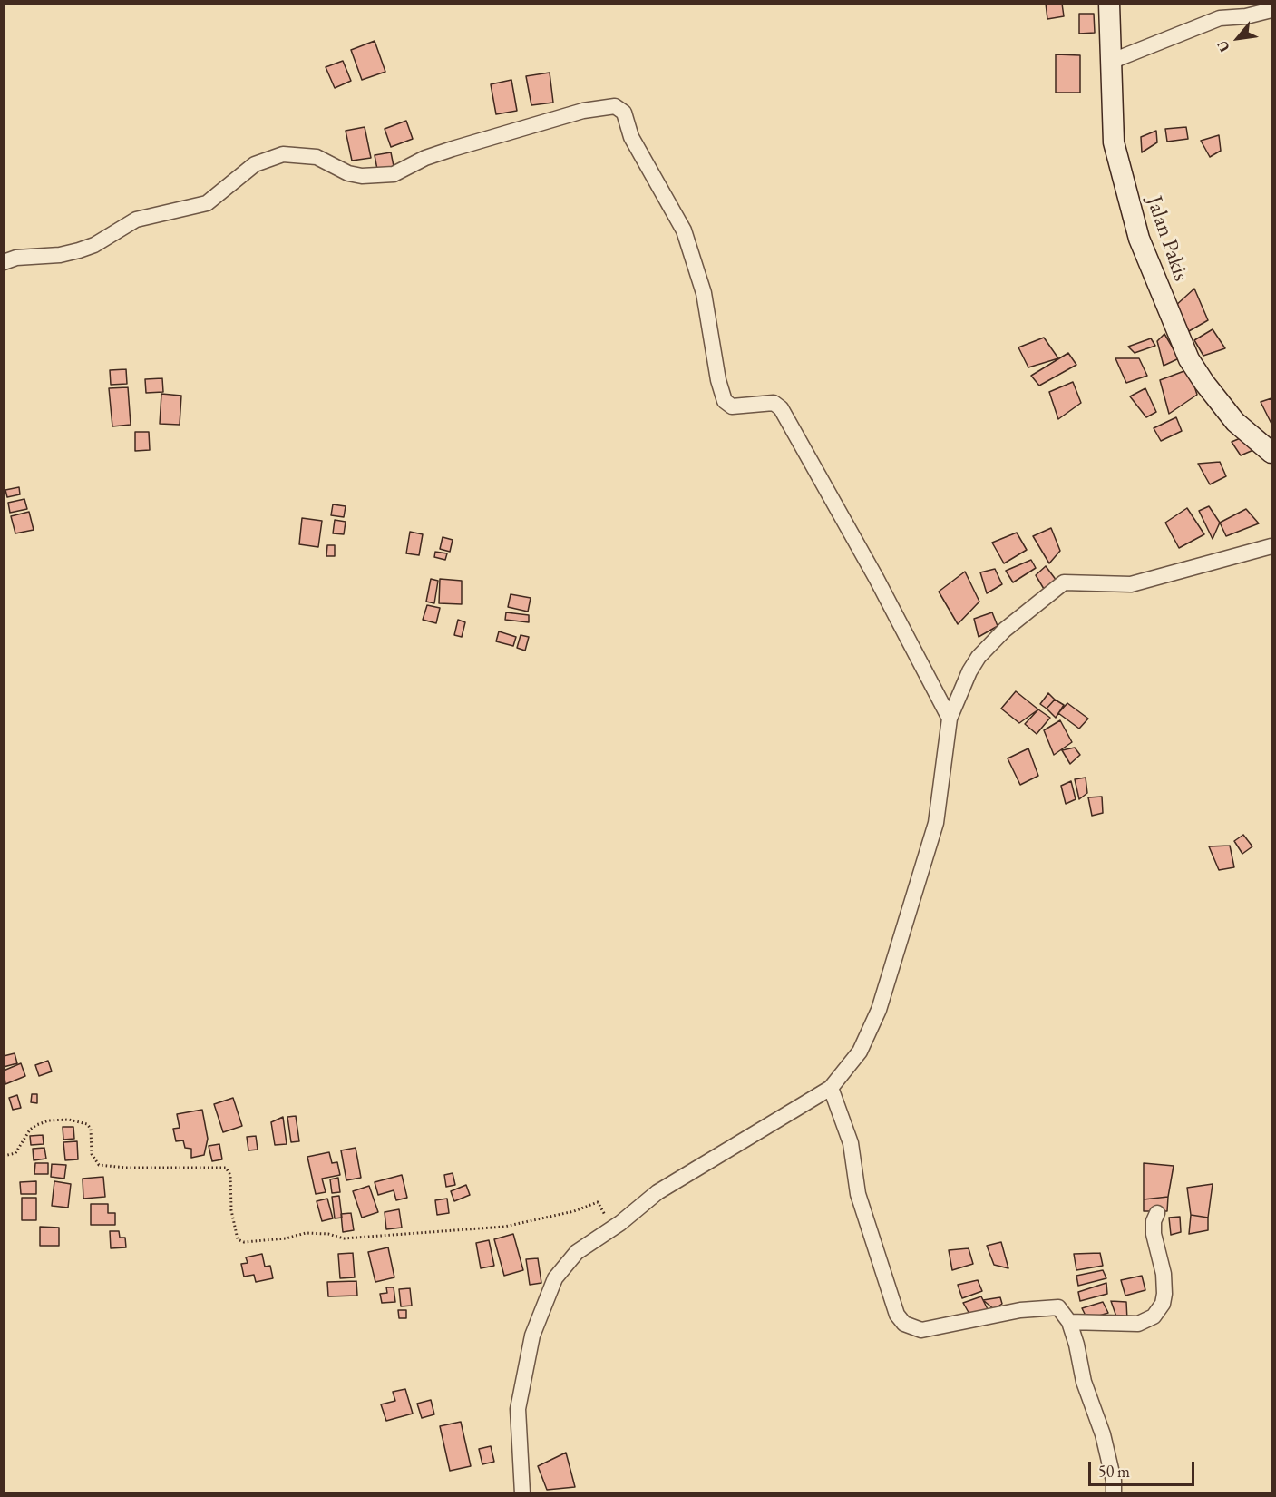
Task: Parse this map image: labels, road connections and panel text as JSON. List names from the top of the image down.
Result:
{
  "streets": {
    "street": ["Jalan Pakis"]
  },
  "scale_bar": "50 m",
  "north": "bottom left"
}
